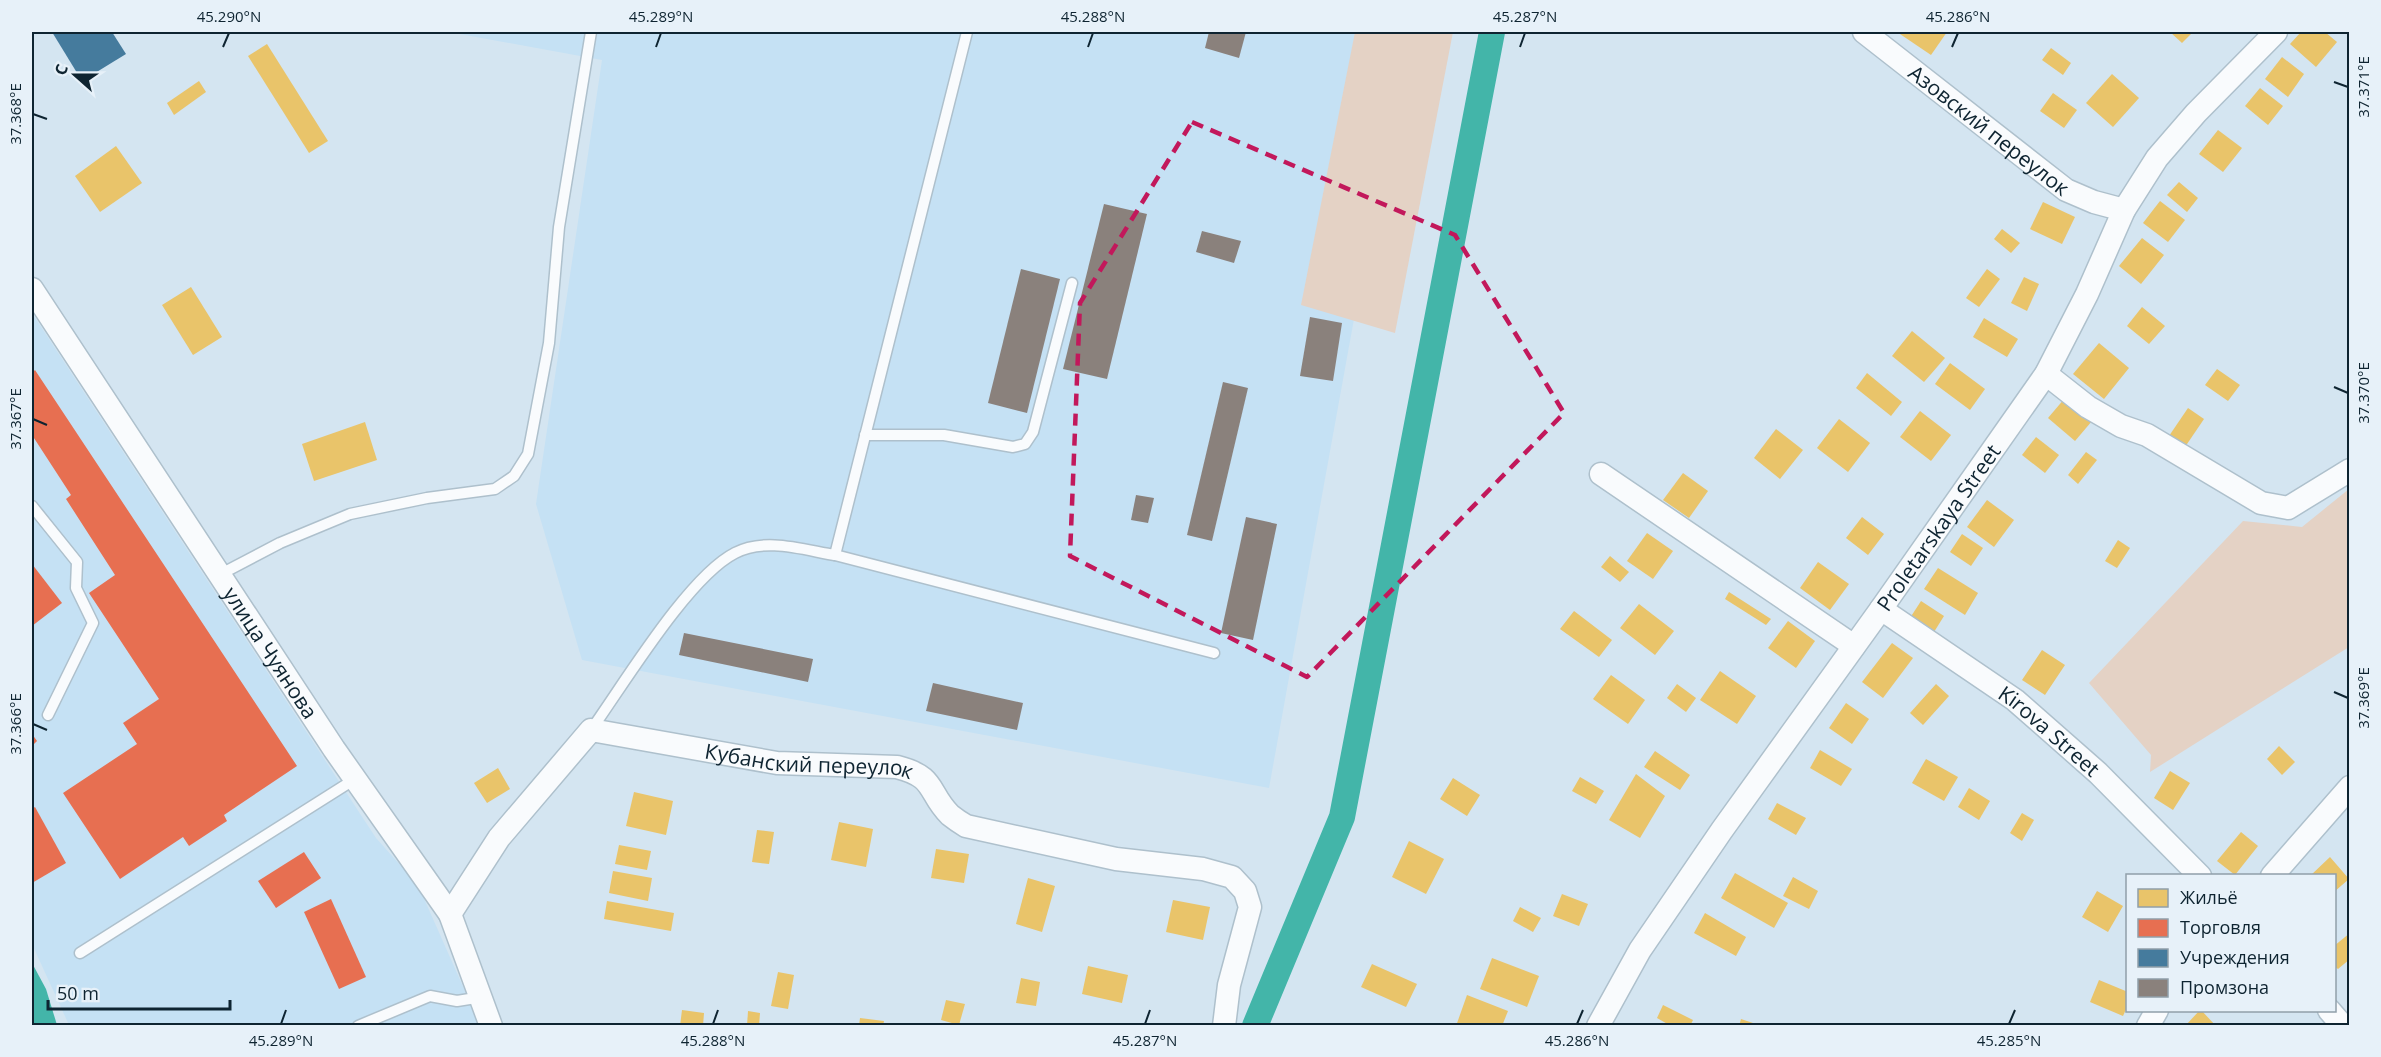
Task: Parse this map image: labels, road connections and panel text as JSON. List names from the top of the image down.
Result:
{
  "streets": {
    "street": [
      "Азовский переулок",
      "Proletarskaya Street",
      "улица Чуянова",
      "Kirova Street",
      "Кубанский переулок"
    ]
  },
  "crossings": [
    ["Азовский переулок", "Proletarskaya Street"],
    ["Proletarskaya Street", "Kirova Street"]
  ],
  "legend": [
    "Жильё",
    "Торговля",
    "Учреждения",
    "Промзона"
  ],
  "scale_bar": "50 m",
  "north": "left",
  "coordinates": [
    "45.290°N",
    "45.289°N",
    "45.288°N",
    "45.287°N",
    "45.286°N",
    "37.371°E",
    "37.368°E",
    "37.370°E",
    "37.367°E",
    "37.369°E",
    "37.366°E",
    "45.285°N"
  ]
}
